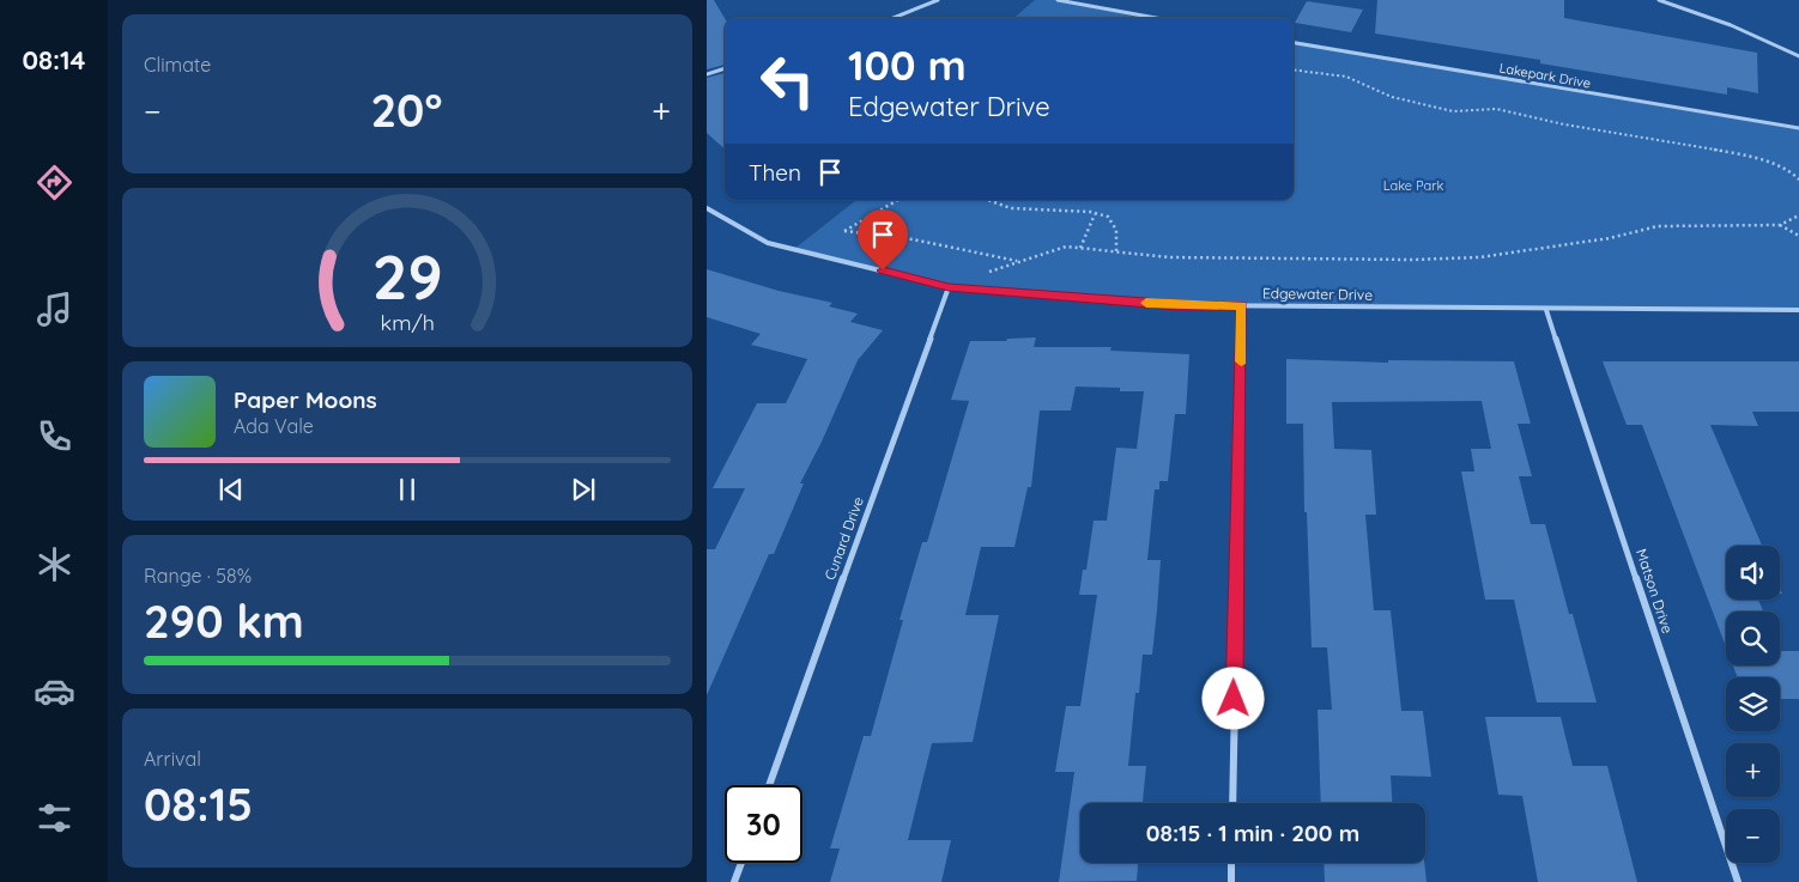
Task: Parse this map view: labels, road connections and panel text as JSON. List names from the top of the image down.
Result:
{
  "streets": {
    "street": [
      "Lakepark Drive",
      "Edgewater Drive",
      "Cunard Drive",
      "Matson Drive"
    ]
  },
  "crossings": [
    ["Edgewater Drive", "Cunard Drive"],
    ["Edgewater Drive", "Matson Drive"]
  ],
  "parks": ["Lake Park"],
  "page": {
    "tabs": "08:14",
    "tile": [
      "Climate",
      ["Range · 58%", "290 km"],
      ["Arrival", "08:15"]
    ],
    "turn": ["100 m", "Edgewater Drive"],
    "heat": ["−", "20°", "+"],
    "then": "Then",
    "song": ["Paper Moons", "Ada Vale"],
    "map_buttons": ["+", "−"],
    "limit": "30",
    "trip": "08:15 · 1 min · 200 m",
    "gauge": ["29", "km/h"]
  }
}
